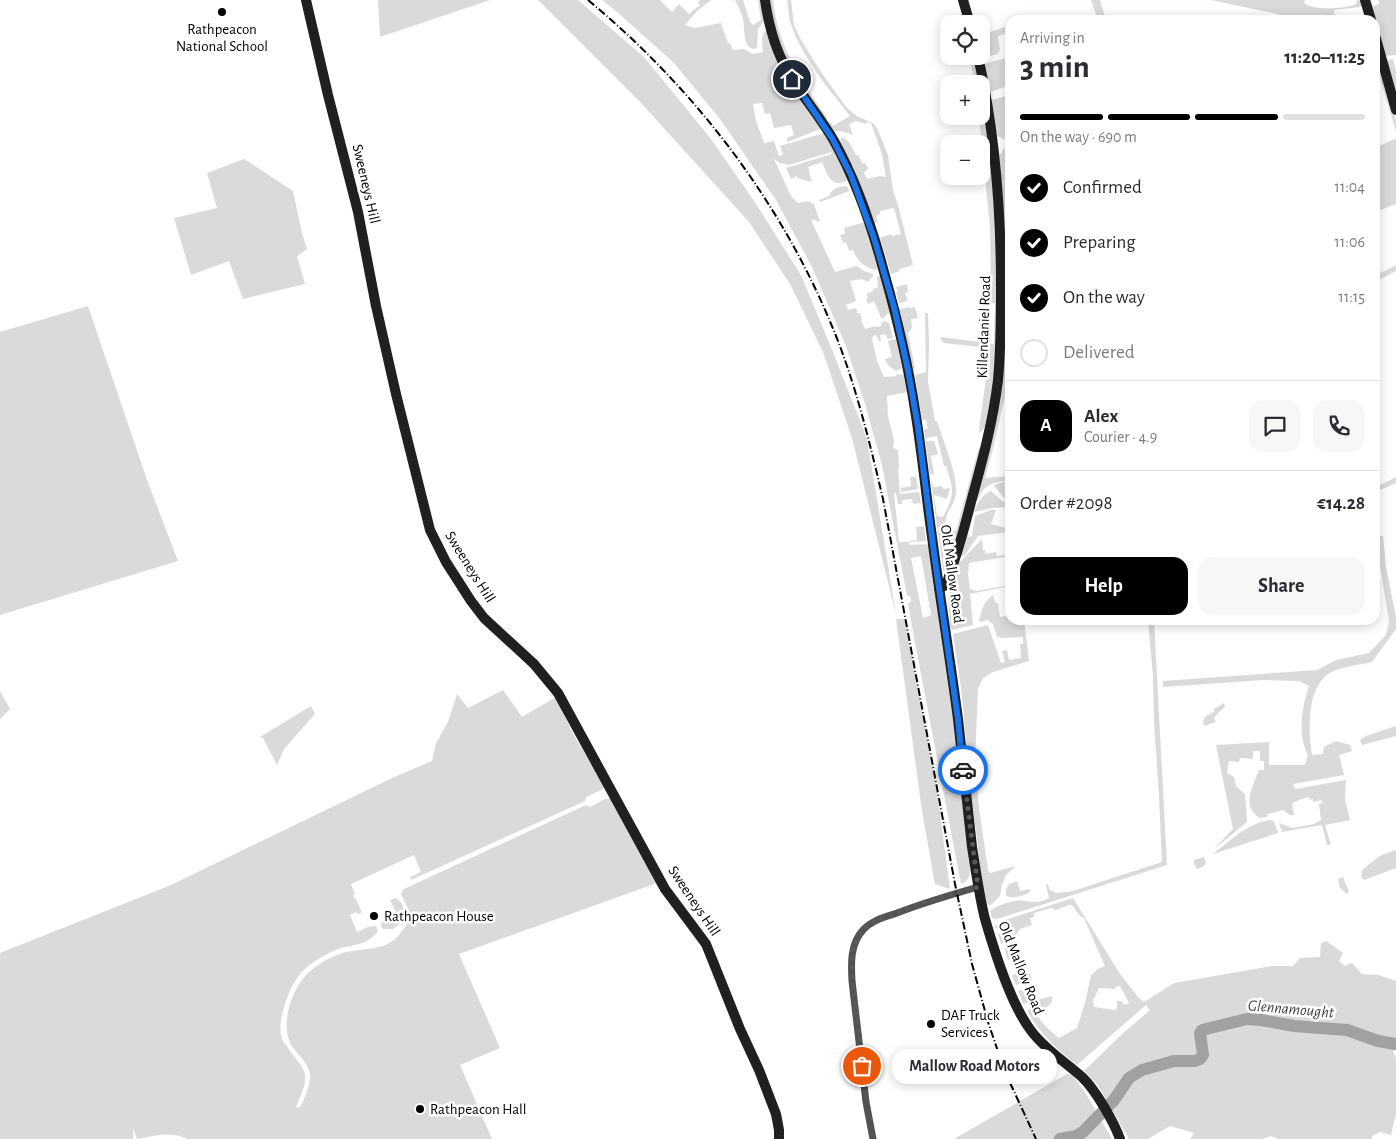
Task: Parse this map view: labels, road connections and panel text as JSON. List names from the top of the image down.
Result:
{
  "streets": {
    "street": ["Sweeneys Hill", "Killendaniel Road", "Old Mallow Road"]
  },
  "crossings": [
    ["Killendaniel Road", "Old Mallow Road"]
  ],
  "water": ["Glennamought"],
  "places": [
    "Rathpeacon National School",
    "Rathpeacon House",
    "DAF Truck Services",
    "Mallow Road Motors",
    "Rathpeacon Hall"
  ],
  "page": {
    "map_buttons": ["+", "−"],
    "heading": ["3 min", "Arriving in", "11:20–11:25"],
    "panel": [
      "Alex",
      "Courier · 4.9",
      "Order #2098",
      "€14.28"
    ],
    "bar": "On the way · 690 m",
    "list": [
      ["Confirmed", "11:04"],
      ["Preparing", "11:06"],
      ["On the way", "11:15"],
      "Delivered"
    ],
    "round": "A",
    "buttons": ["Help", "Share"],
    "bubble": "Mallow Road Motors"
  }
}
